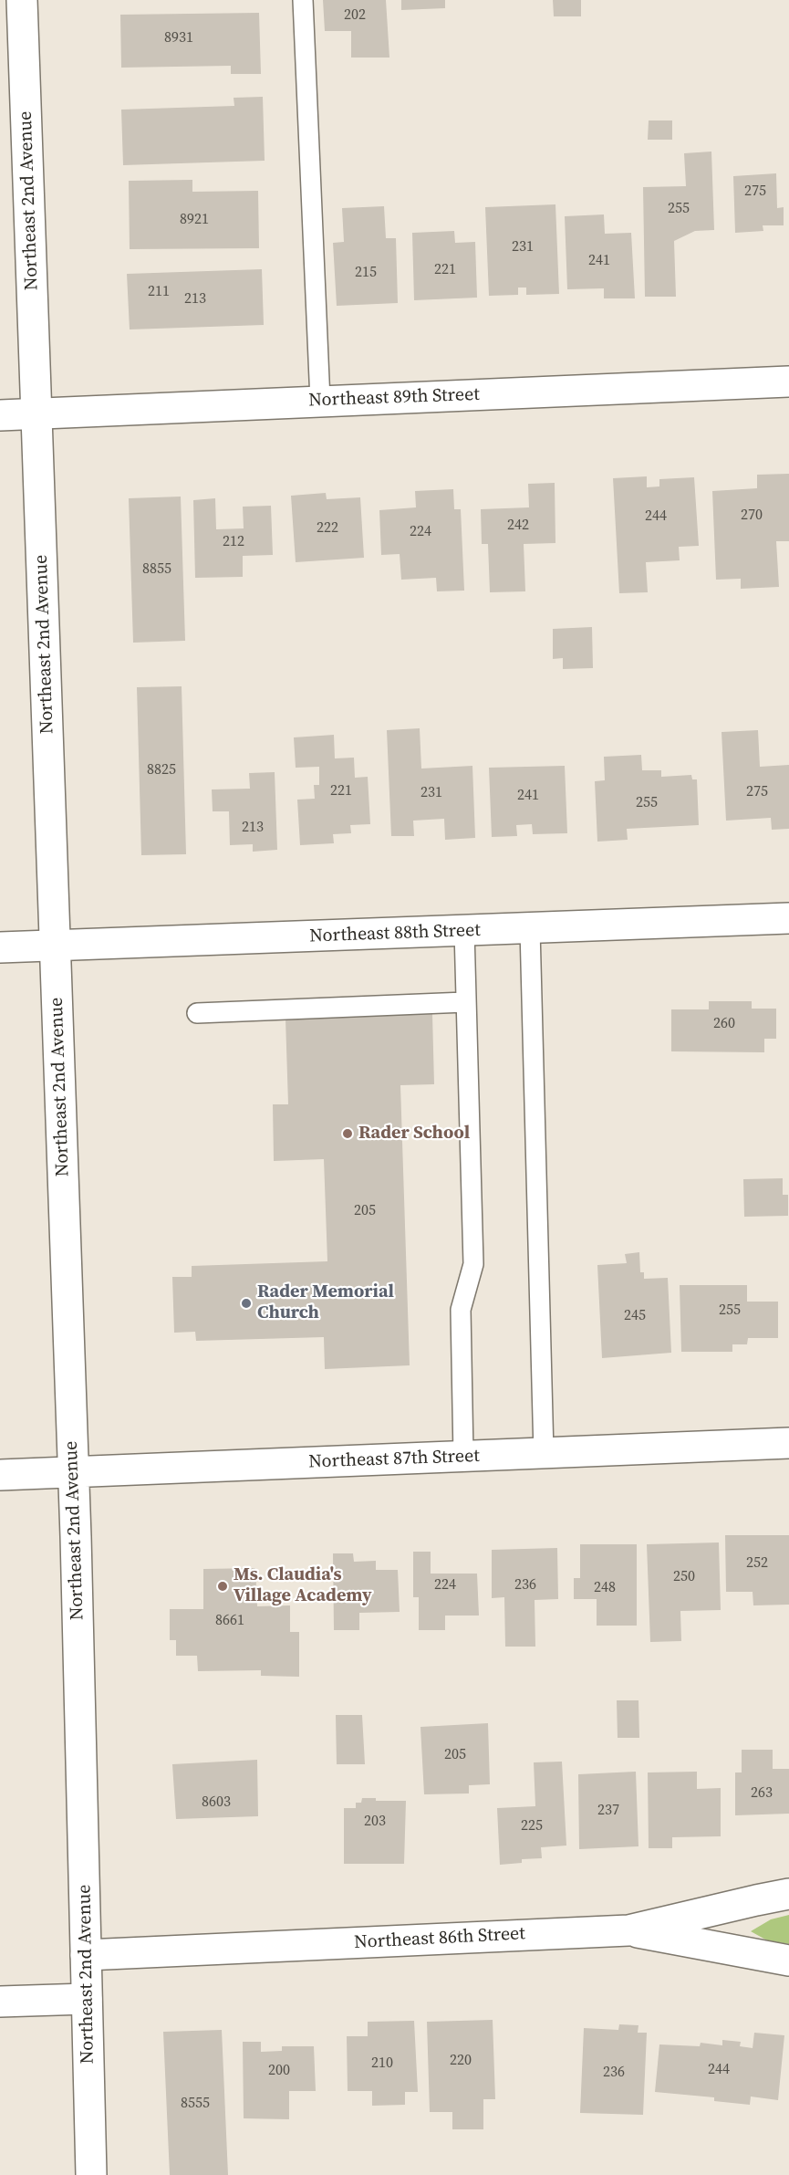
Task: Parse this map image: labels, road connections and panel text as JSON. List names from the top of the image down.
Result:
{
  "streets": {
    "street": [
      "Northeast 2nd Avenue",
      "Northeast 89th Street",
      "Northeast 88th Street",
      "Northeast 87th Street",
      "Northeast 86th Street"
    ]
  },
  "crossings": [
    ["Northeast 2nd Avenue", "Northeast 89th Street"],
    ["Northeast 2nd Avenue", "Northeast 88th Street"],
    ["Northeast 2nd Avenue", "Northeast 87th Street"],
    ["Northeast 2nd Avenue", "Northeast 86th Street"]
  ],
  "places": ["Rader School", "Rader Memorial Church", "Ms. Claudia's Village Academy"],
  "house_numbers": [
    "202",
    "8931",
    "275",
    "255",
    "8921",
    "231",
    "241",
    "221",
    "215",
    "211",
    "213",
    "270",
    "244",
    "242",
    "222",
    "224",
    "212",
    "8855",
    "8825",
    "221",
    "275",
    "231",
    "241",
    "255",
    "213",
    "260",
    "205",
    "255",
    "245",
    "252",
    "250",
    "224",
    "236",
    "248",
    "8661",
    "205",
    "263",
    "8603",
    "237",
    "203",
    "225",
    "220",
    "210",
    "244",
    "200",
    "236",
    "8555"
  ]
}
